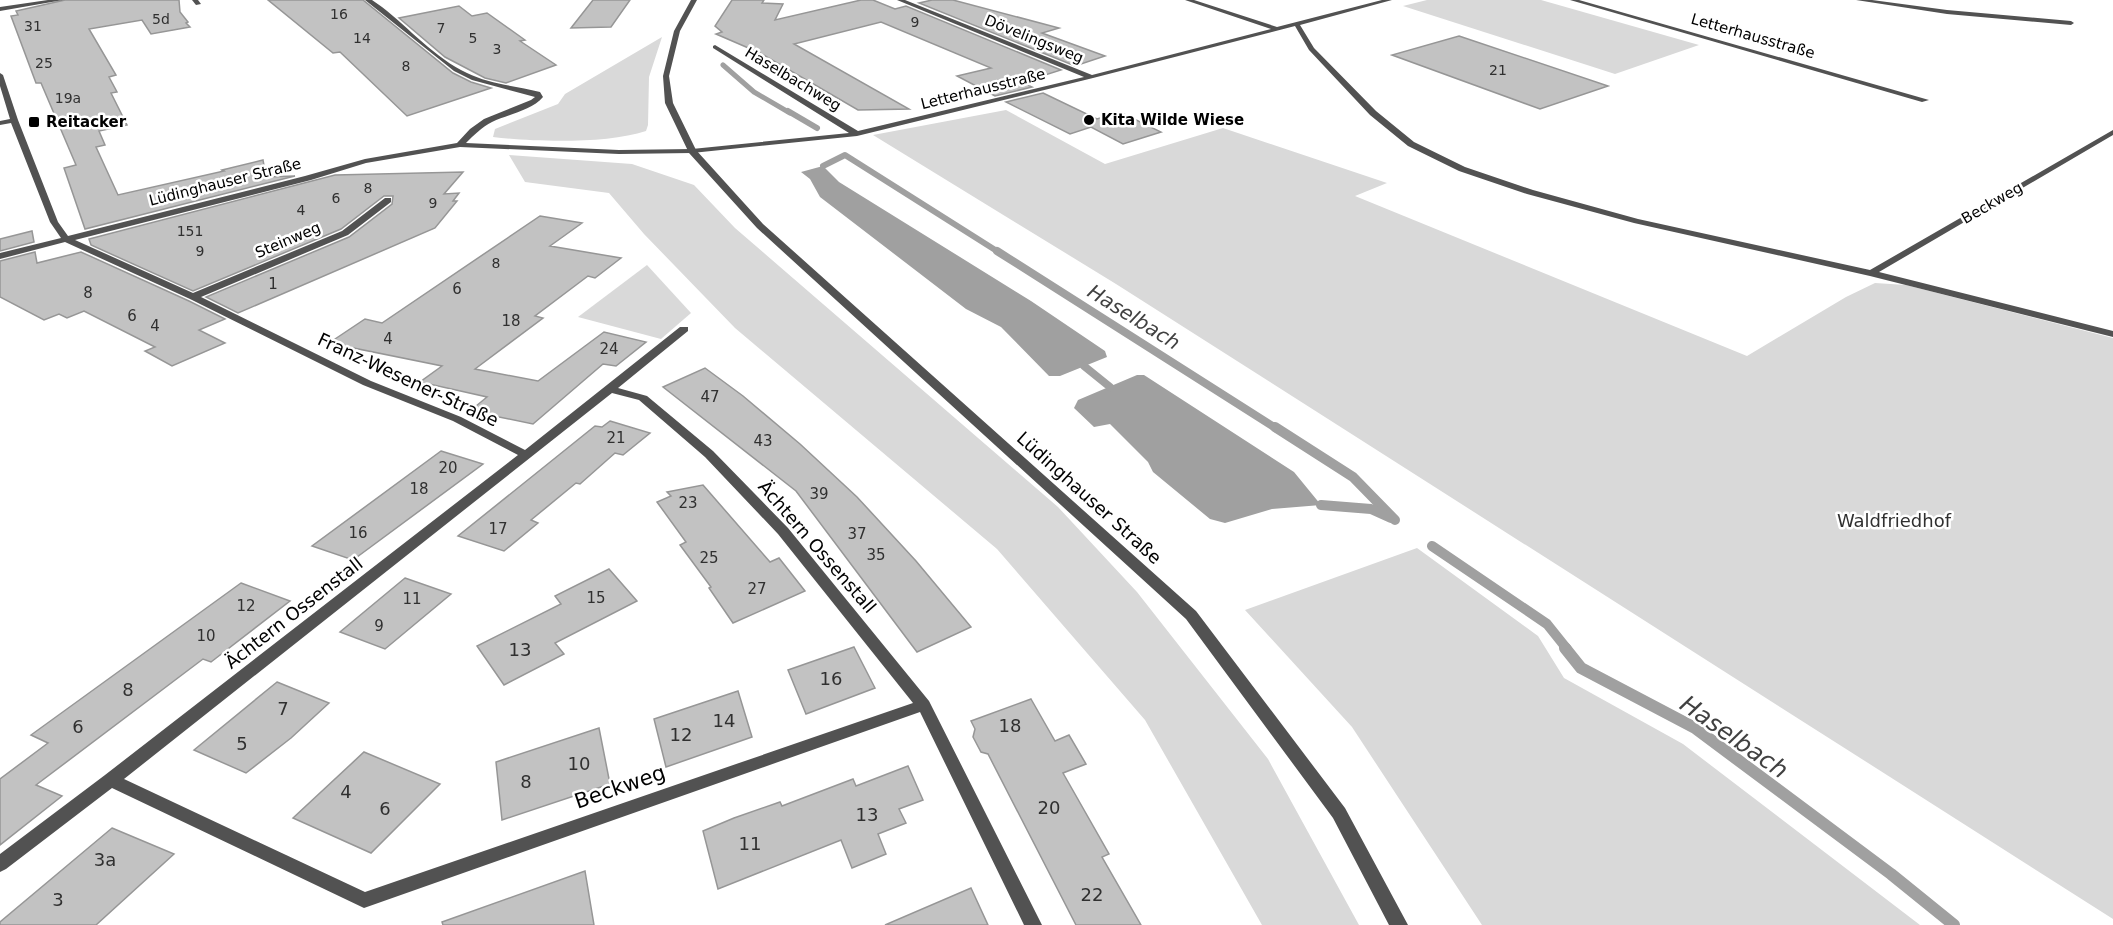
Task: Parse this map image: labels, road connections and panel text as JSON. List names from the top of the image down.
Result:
{
  "streets": {
    "street": [
      "Letterhausstraße",
      "Dövelingsweg",
      "Haselbachweg",
      "Lüdinghauser Straße",
      "Beckweg",
      "Steinweg",
      "Franz-Wesener-Straße",
      "Ächtern Ossenstall"
    ]
  },
  "crossings": [
    ["Letterhausstraße", "Dövelingsweg"],
    ["Letterhausstraße", "Haselbachweg"],
    ["Letterhausstraße", "Lüdinghauser Straße"],
    ["Beckweg", "Ächtern Ossenstall"],
    ["Steinweg", "Franz-Wesener-Straße"],
    ["Franz-Wesener-Straße", "Ächtern Ossenstall"]
  ],
  "water": ["Haselbach"],
  "parks": ["Waldfriedhof"],
  "places": {
    "other": ["Kita Wilde Wiese"],
    "transit": ["Reitacker"]
  },
  "house_numbers": [
    "16",
    "5d",
    "9",
    "31",
    "7",
    "14",
    "5",
    "3",
    "25",
    "8",
    "21",
    "19a",
    "8",
    "6",
    "9",
    "4",
    "151",
    "9",
    "8",
    "1",
    "6",
    "8",
    "6",
    "18",
    "4",
    "4",
    "24",
    "47",
    "21",
    "43",
    "20",
    "18",
    "39",
    "23",
    "17",
    "16",
    "37",
    "35",
    "25",
    "27",
    "15",
    "11",
    "12",
    "9",
    "10",
    "13",
    "16",
    "8",
    "7",
    "14",
    "18",
    "6",
    "12",
    "5",
    "10",
    "8",
    "4",
    "20",
    "6",
    "13",
    "11",
    "3a",
    "22",
    "3"
  ]
}
